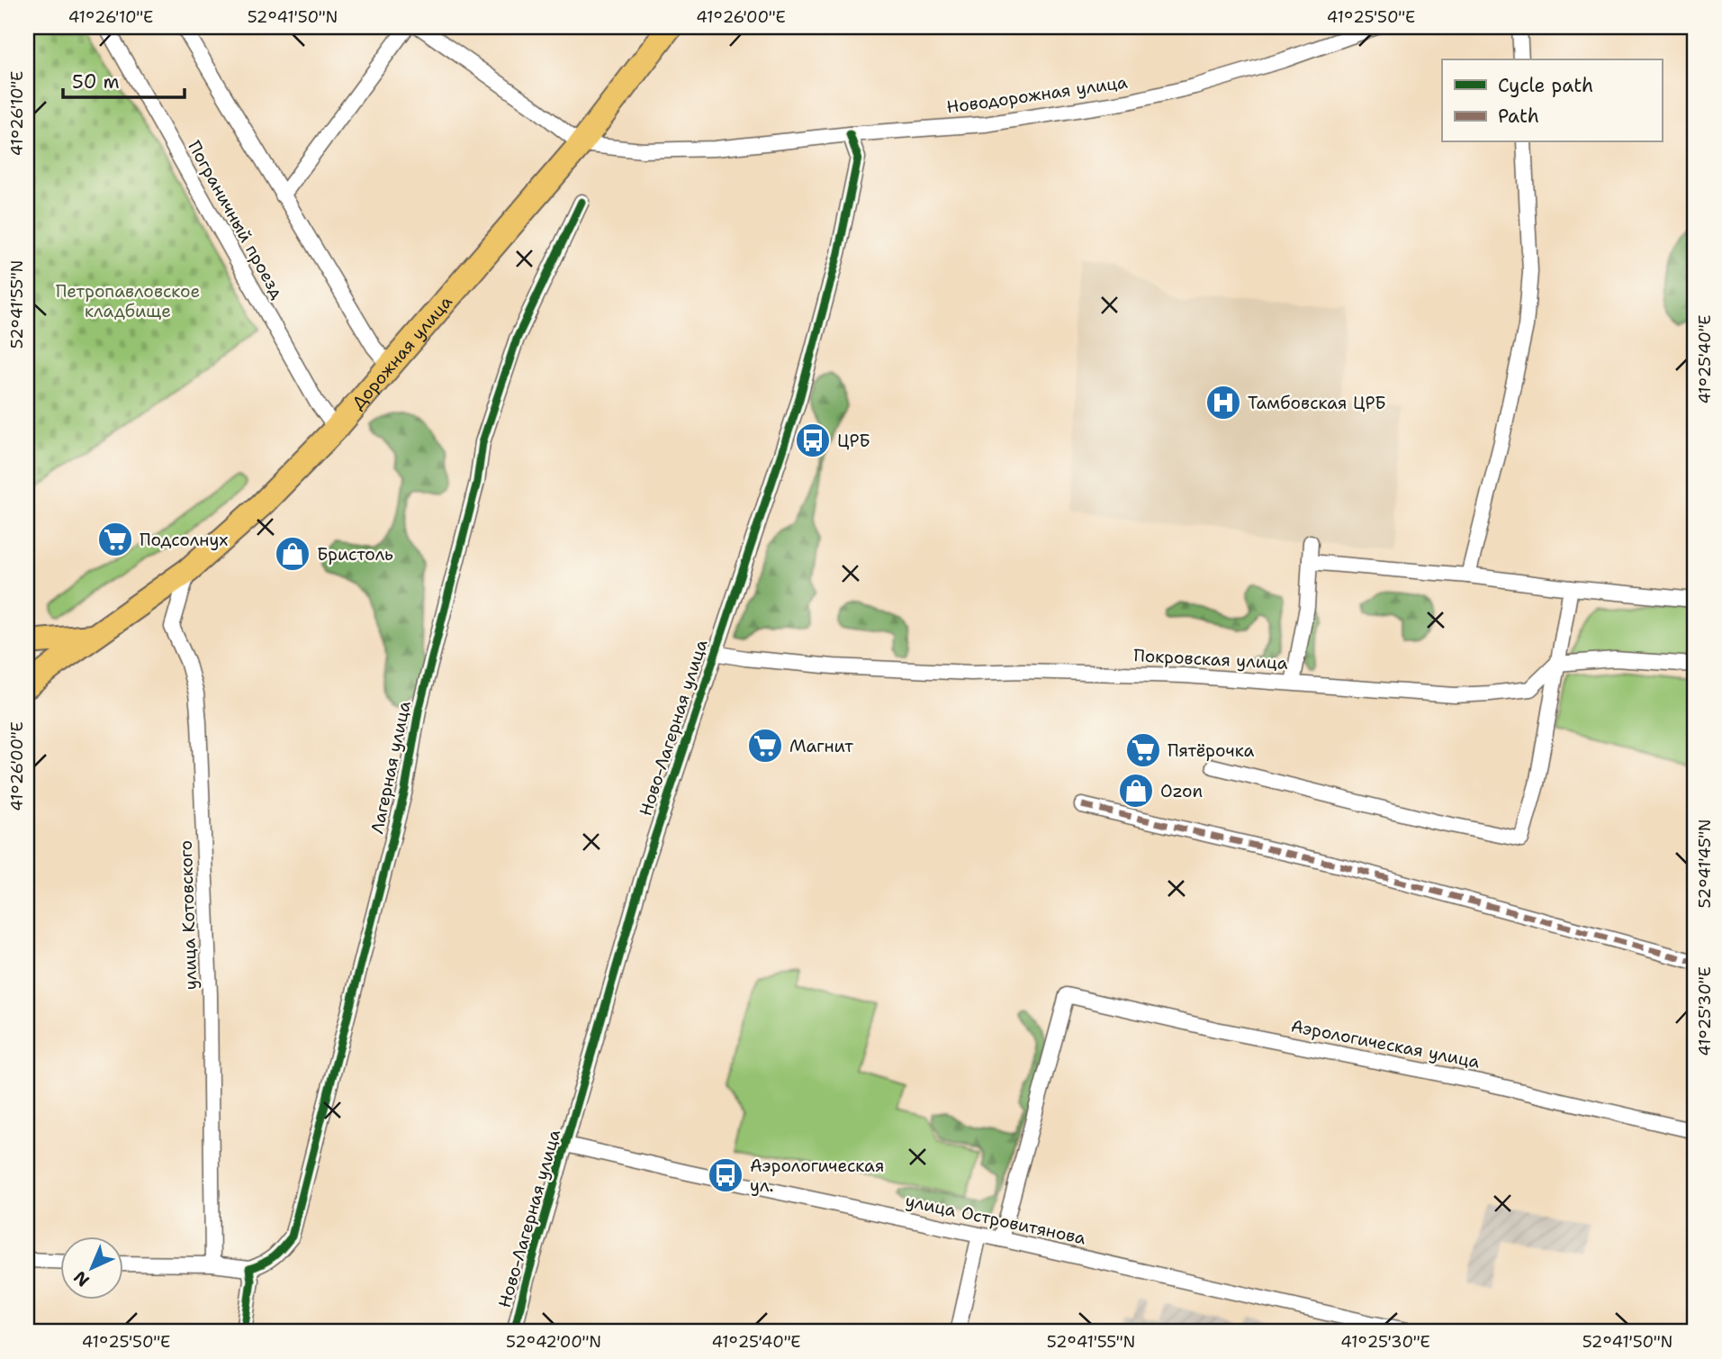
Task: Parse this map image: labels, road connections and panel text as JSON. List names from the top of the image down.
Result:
{
  "streets": {
    "main road": ["Дорожная улица"],
    "street": [
      "Новодорожная улица",
      "Пограничный проезд",
      "Покровская улица",
      "Ново-Лагерная улица",
      "Лагерная улица",
      "улица Котовского",
      "Аэрологическая улица",
      "улица Островитянова"
    ]
  },
  "crossings": [
    ["Новодорожная улица", "Дорожная улица"],
    ["Новодорожная улица", "Ново-Лагерная улица"],
    ["Пограничный проезд", "Дорожная улица"],
    ["Дорожная улица", "улица Котовского"],
    ["Покровская улица", "Ново-Лагерная улица"],
    ["Ново-Лагерная улица", "улица Островитянова"],
    ["Аэрологическая улица", "улица Островитянова"]
  ],
  "parks": ["Петропавловское кладбище"],
  "places": {
    "hospital": ["Тамбовская ЦРБ"],
    "bus stop": ["ЦРБ", "Аэрологическая ул."],
    "supermarket": ["Подсолнух", "Магнит", "Пятёрочка"],
    "shop": ["Бристоль", "Ozon"]
  },
  "legend": ["Cycle path", "Path"],
  "scale_bar": "50 m",
  "north": "bottom left",
  "coordinates": [
    "41°26'10\"E",
    "52°41'50\"N",
    "41°26'00\"E",
    "41°25'50\"E",
    "52°41'55\"N",
    "41°25'40\"E",
    "52°41'45\"N",
    "41°25'30\"E",
    "52°42'00\"N"
  ]
}
